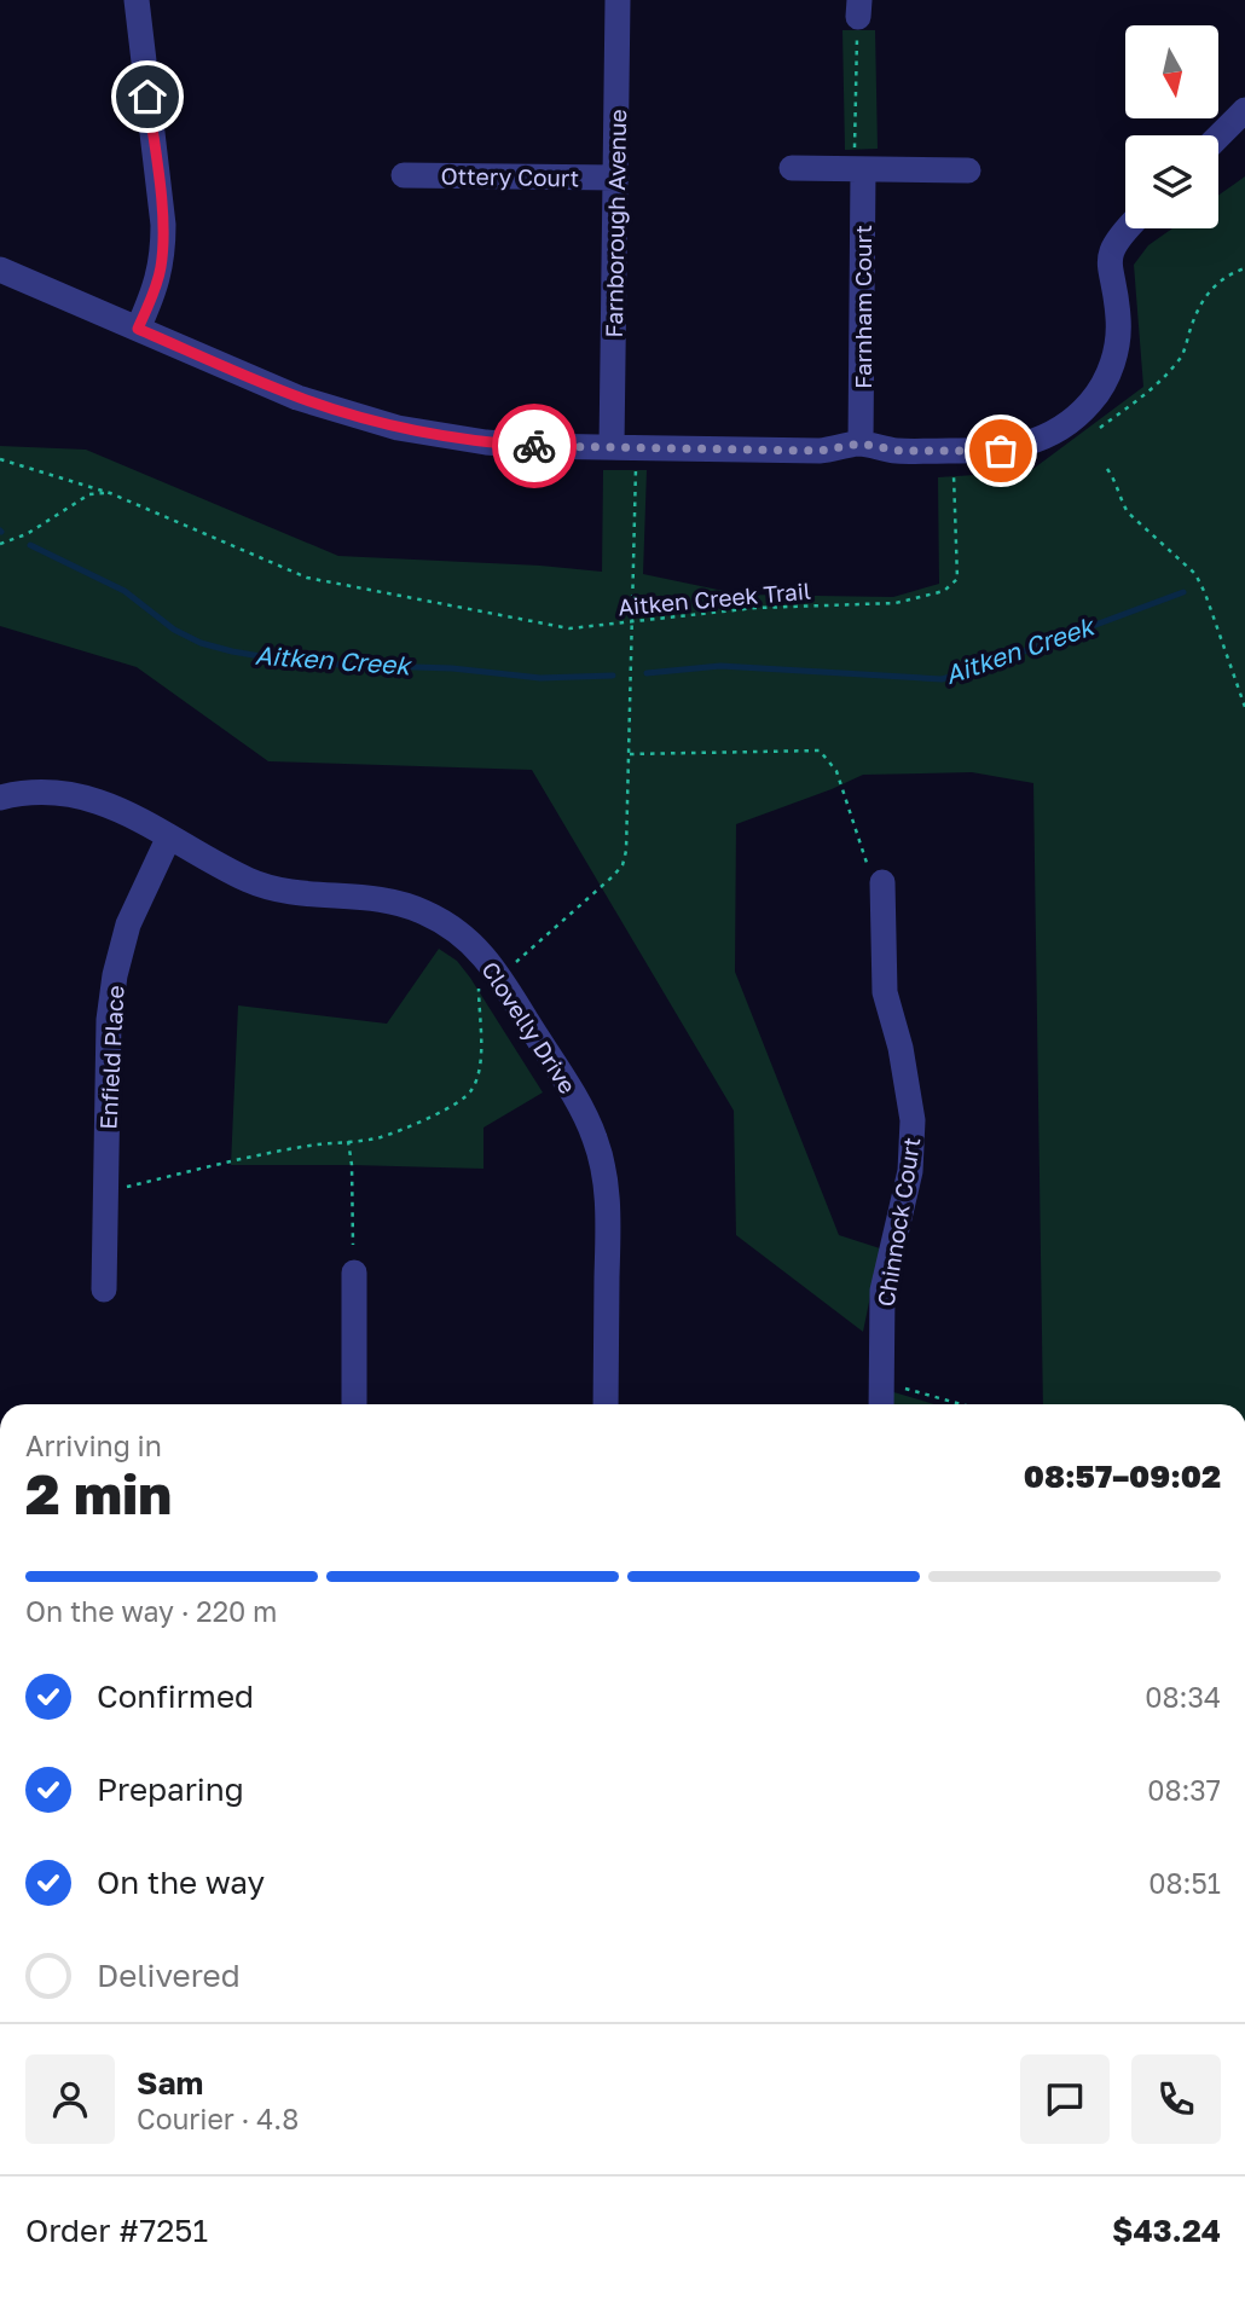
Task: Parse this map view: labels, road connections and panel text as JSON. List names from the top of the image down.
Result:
{
  "streets": {
    "street": [
      "Ottery Court",
      "Farnborough Avenue",
      "Farnham Court",
      "Clovelly Drive",
      "Enfield Place",
      "Chinnock Court"
    ],
    "path": ["Aitken Creek Trail"]
  },
  "crossings": [
    ["Ottery Court", "Farnborough Avenue"],
    ["Clovelly Drive", "Enfield Place"]
  ],
  "water": ["Aitken Creek"],
  "north": "bottom",
  "page": {
    "heading": ["2 min", "Arriving in", "08:57–09:02"],
    "panel": [
      "Sam",
      "Courier · 4.8",
      "Order #7251",
      "$43.24"
    ],
    "bar": "On the way · 220 m",
    "list": [
      ["Confirmed", "08:34"],
      ["Preparing", "08:37"],
      ["On the way", "08:51"],
      "Delivered"
    ]
  }
}
